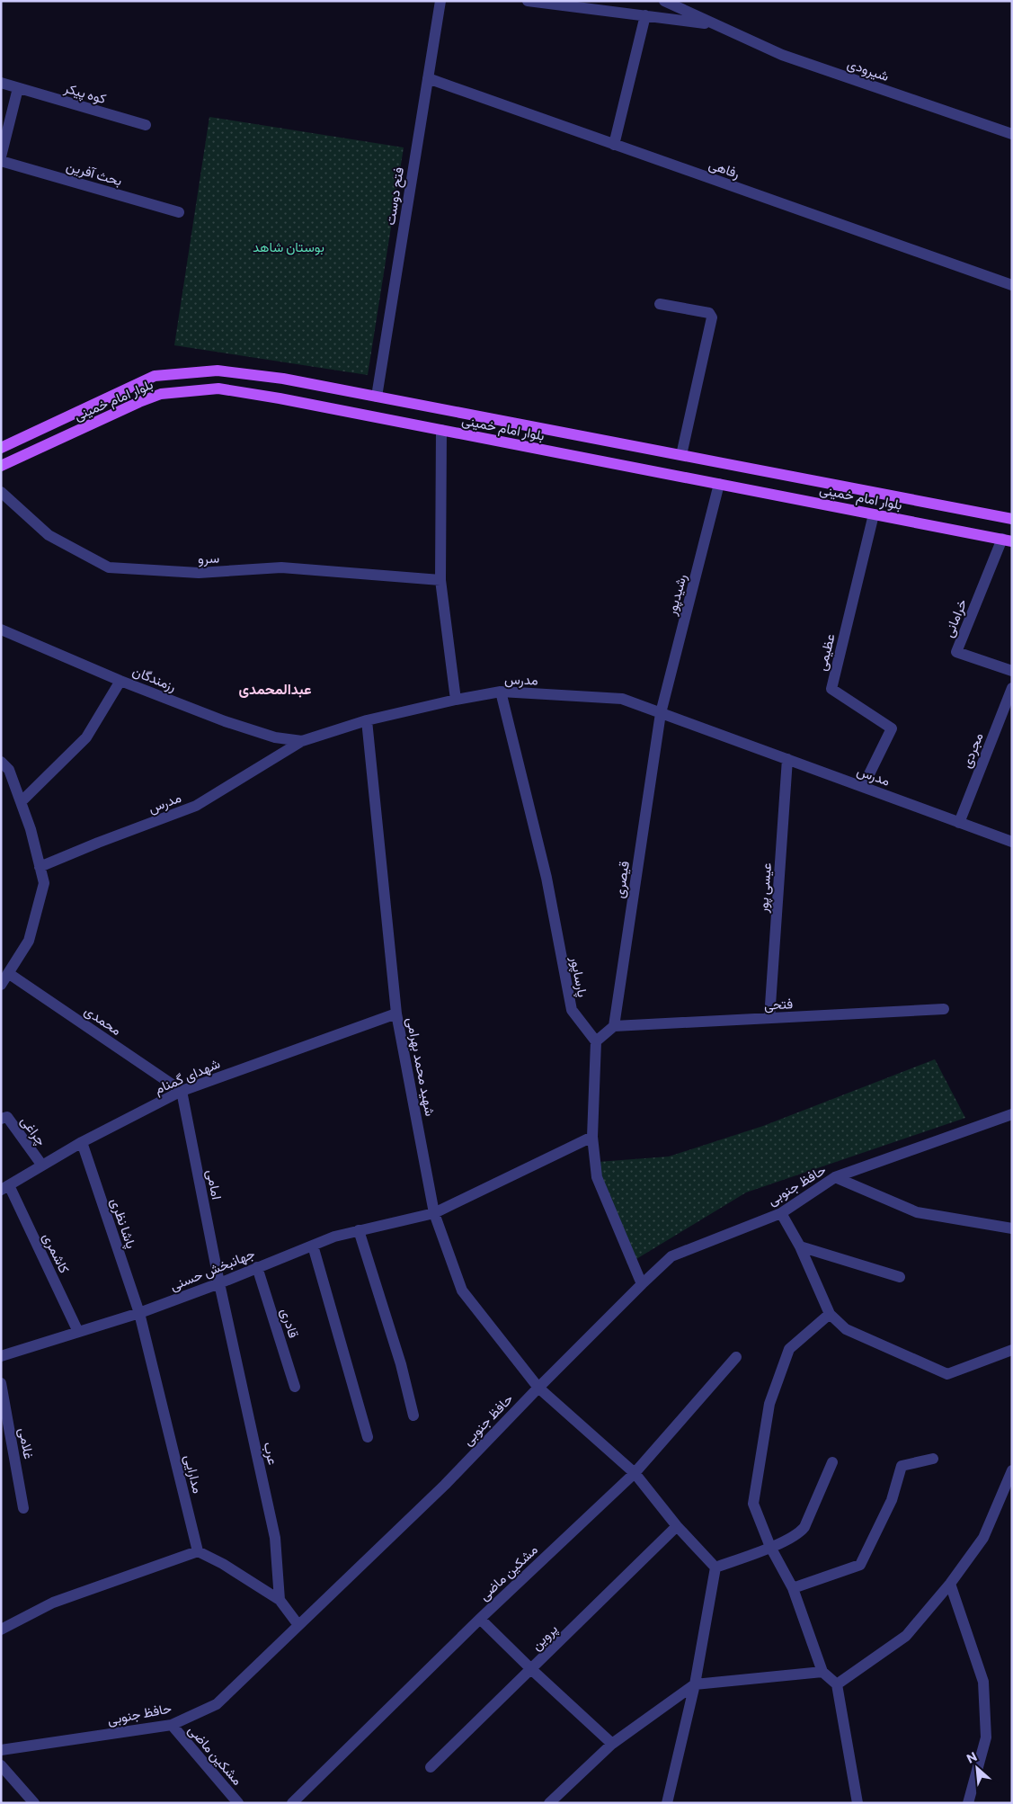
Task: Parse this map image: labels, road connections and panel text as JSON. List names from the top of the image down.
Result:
{
  "streets": {
    "main road": ["بلوار امام خمینی"],
    "street": [
      "شیرودی",
      "کوه پیکر",
      "رفاهی",
      "بحث آفرین",
      "فتح دوست",
      "سرو",
      "رشیدپور",
      "خرامانی",
      "عظیمی",
      "رزمندگان",
      "مدرس",
      "مجردی",
      "قیصری",
      "عیسی پور",
      "پارساپور",
      "فتحی",
      "محمدی",
      "شهید محمد بهرامی",
      "شهدای گمنام",
      "چراغی",
      "امامی",
      "حافظ جنوبی",
      "پاشا نظری",
      "کاشمری",
      "جهانبخش حسنی",
      "قادری",
      "غلامی",
      "عرب",
      "مدارایی",
      "مشکین ماضی",
      "پروین"
    ]
  },
  "crossings": [
    ["رفاهی", "فتح دوست"],
    ["فتح دوست", "بلوار امام خمینی"],
    ["بلوار امام خمینی", "رشیدپور"],
    ["بلوار امام خمینی", "خرامانی"],
    ["بلوار امام خمینی", "عظیمی"],
    ["رشیدپور", "مدرس"],
    ["رشیدپور", "قیصری"],
    ["عظیمی", "مدرس"],
    ["رزمندگان", "مدرس"],
    ["مدرس", "مجردی"],
    ["مدرس", "قیصری"],
    ["مدرس", "عیسی پور"],
    ["مدرس", "پارساپور"],
    ["مدرس", "شهید محمد بهرامی"],
    ["قیصری", "فتحی"],
    ["عیسی پور", "فتحی"],
    ["محمدی", "شهدای گمنام"],
    ["محمدی", "امامی"],
    ["شهید محمد بهرامی", "شهدای گمنام"],
    ["شهید محمد بهرامی", "حافظ جنوبی"],
    ["شهید محمد بهرامی", "جهانبخش حسنی"],
    ["شهید محمد بهرامی", "مشکین ماضی"],
    ["شهید محمد بهرامی", "پروین"],
    ["شهدای گمنام", "چراغی"],
    ["شهدای گمنام", "امامی"],
    ["شهدای گمنام", "پاشا نظری"],
    ["شهدای گمنام", "کاشمری"],
    ["امامی", "جهانبخش حسنی"],
    ["امامی", "عرب"],
    ["حافظ جنوبی", "مشکین ماضی"],
    ["پاشا نظری", "جهانبخش حسنی"],
    ["پاشا نظری", "مدارایی"],
    ["کاشمری", "جهانبخش حسنی"],
    ["جهانبخش حسنی", "قادری"],
    ["جهانبخش حسنی", "عرب"],
    ["جهانبخش حسنی", "مدارایی"]
  ],
  "districts": ["عبدالمحمدی"],
  "parks": ["بوستان شاهد"],
  "north": "top left"
}
